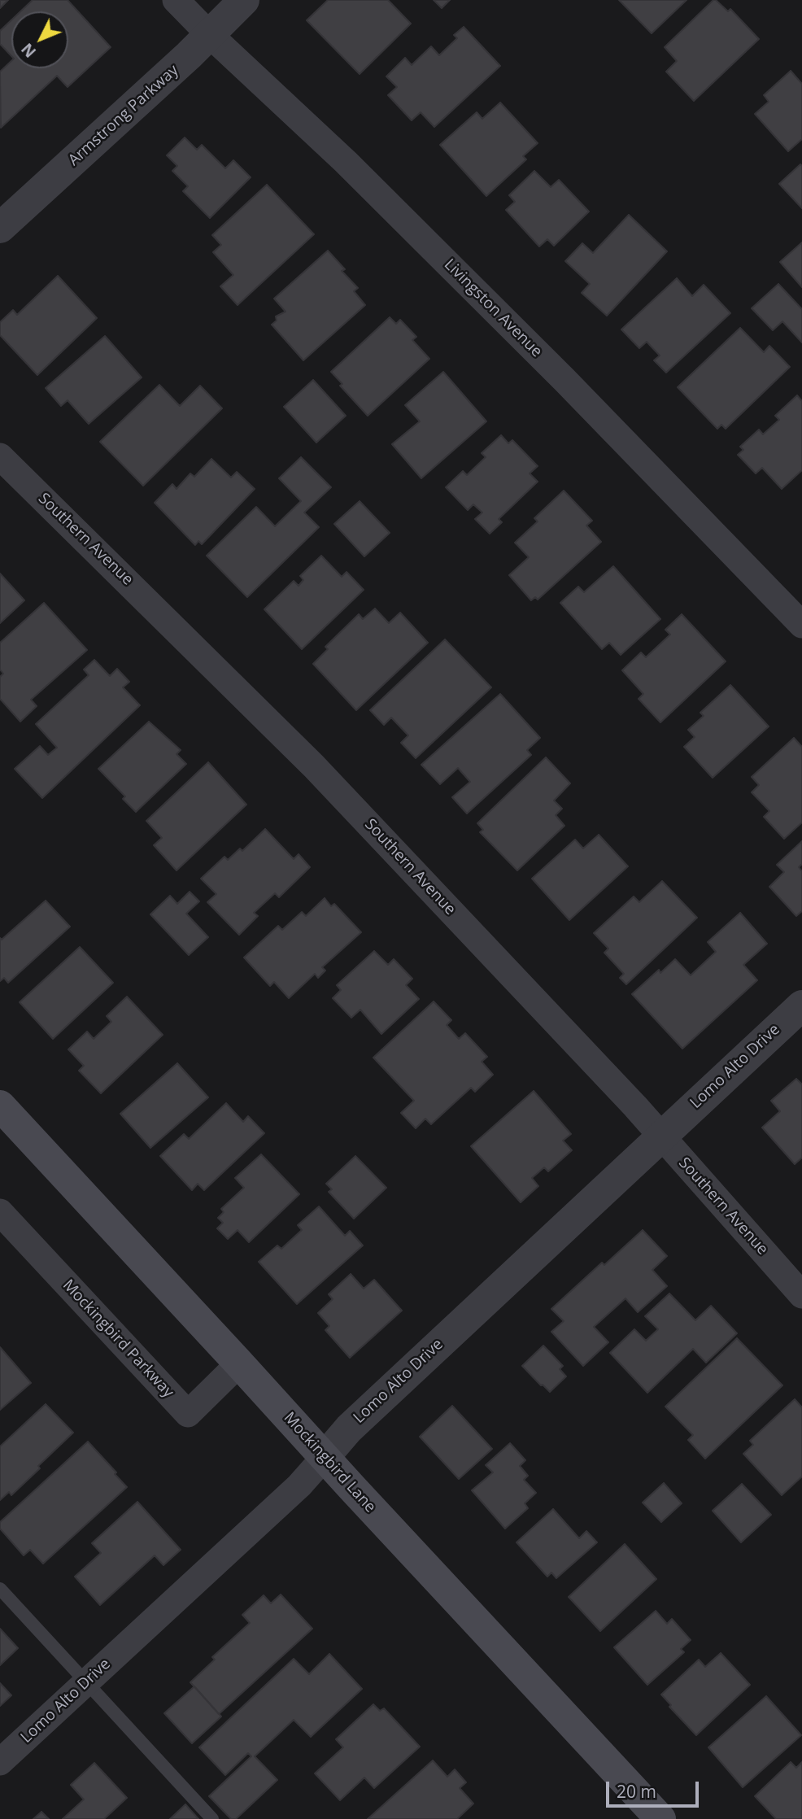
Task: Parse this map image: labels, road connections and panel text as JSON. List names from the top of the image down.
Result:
{
  "streets": {
    "main road": ["Mockingbird Lane"],
    "street": [
      "Armstrong Parkway",
      "Livingston Avenue",
      "Southern Avenue",
      "Lomo Alto Drive",
      "Mockingbird Parkway"
    ]
  },
  "crossings": [
    ["Armstrong Parkway", "Livingston Avenue"],
    ["Southern Avenue", "Lomo Alto Drive"],
    ["Lomo Alto Drive", "Mockingbird Lane"],
    ["Mockingbird Parkway", "Mockingbird Lane"]
  ],
  "scale_bar": "20 m",
  "north": "bottom left"
}
